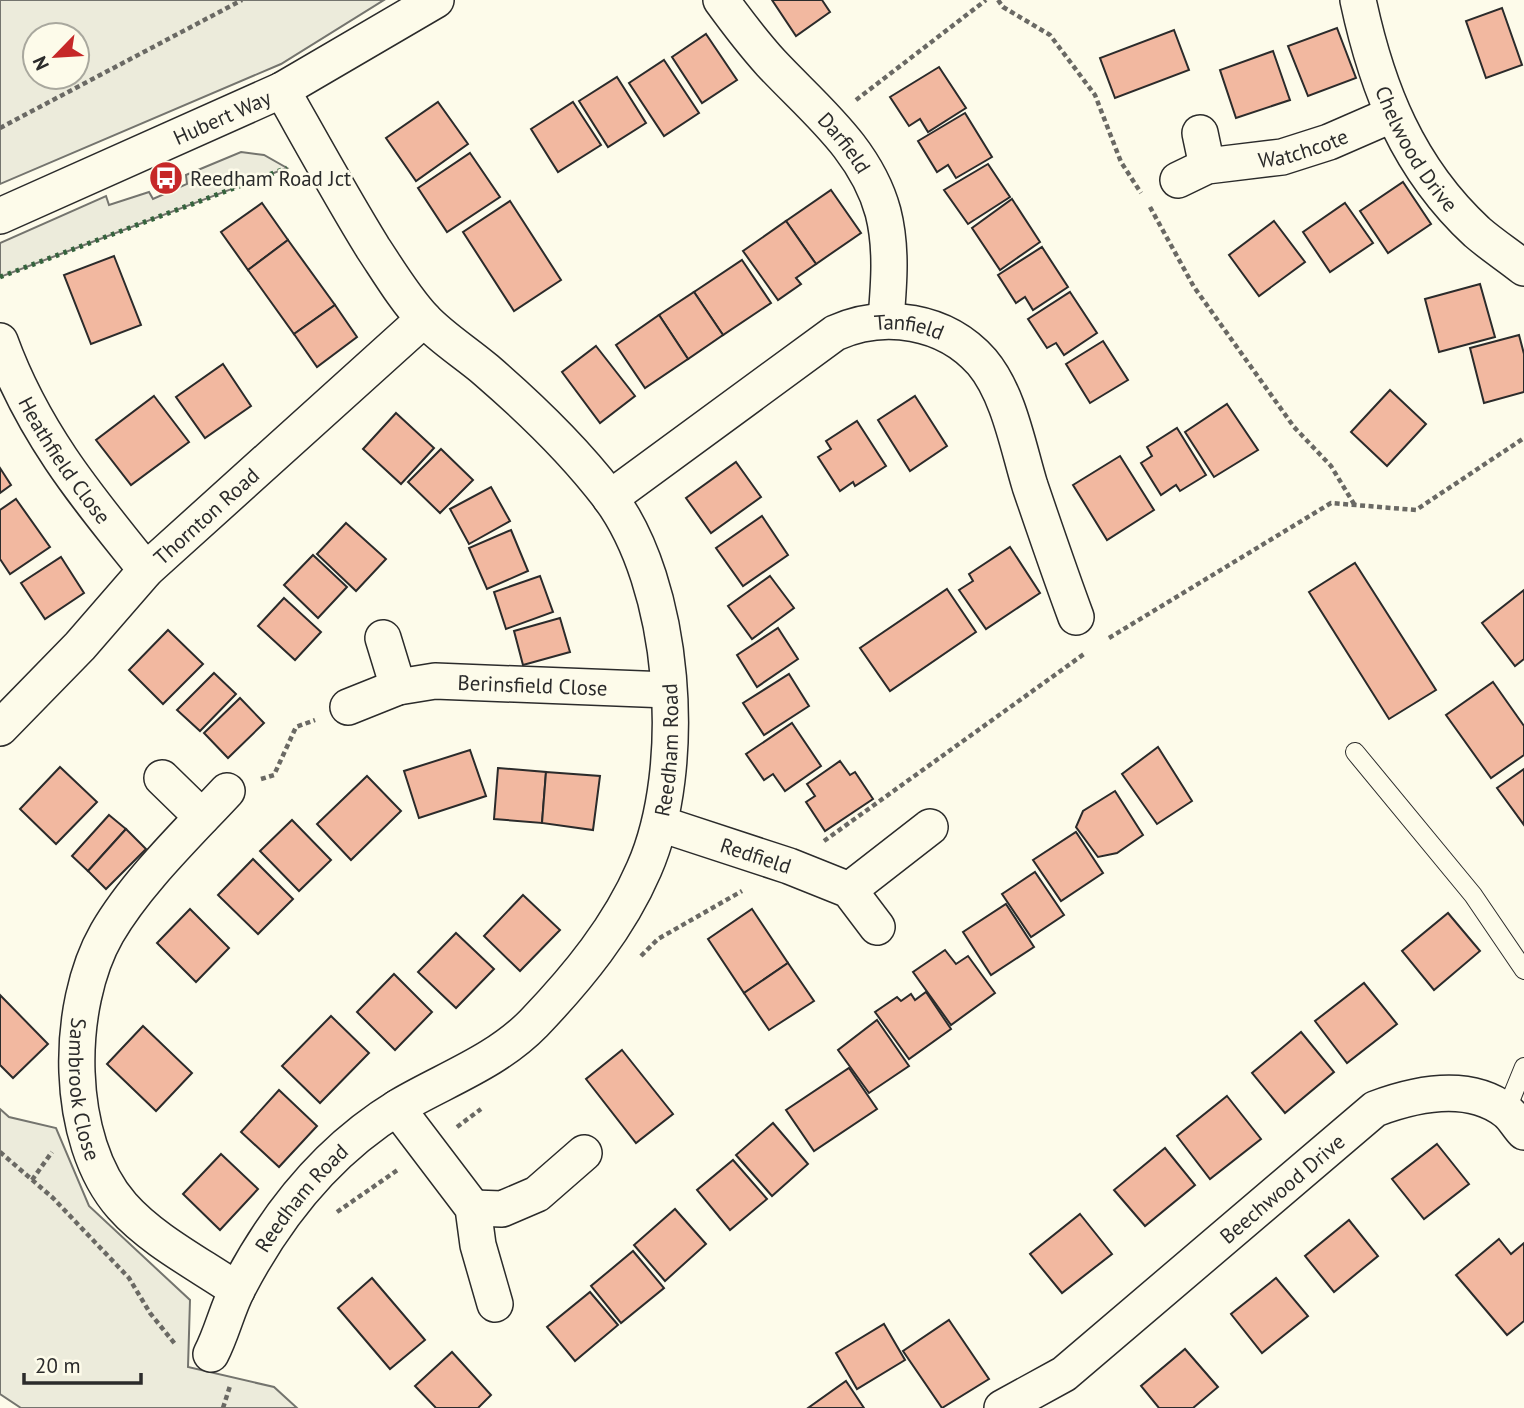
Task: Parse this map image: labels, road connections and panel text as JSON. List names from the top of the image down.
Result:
{
  "streets": {
    "street": [
      "Hubert Way",
      "Darfield",
      "Watchcote",
      "Chelwood Drive",
      "Tanfield",
      "Heathfield Close",
      "Thornton Road",
      "Berinsfield Close",
      "Reedham Road",
      "Redfield",
      "Sambrook Close",
      "Beechwood Drive"
    ]
  },
  "crossings": [
    ["Hubert Way", "Reedham Road"],
    ["Darfield", "Tanfield"],
    ["Watchcote", "Chelwood Drive"],
    ["Tanfield", "Reedham Road"],
    ["Heathfield Close", "Thornton Road"],
    ["Thornton Road", "Reedham Road"],
    ["Berinsfield Close", "Reedham Road"],
    ["Reedham Road", "Redfield"],
    ["Reedham Road", "Sambrook Close"]
  ],
  "places": {
    "bus stop": ["Reedham Road Jct"]
  },
  "scale_bar": "20 m",
  "north": "bottom left"
}
